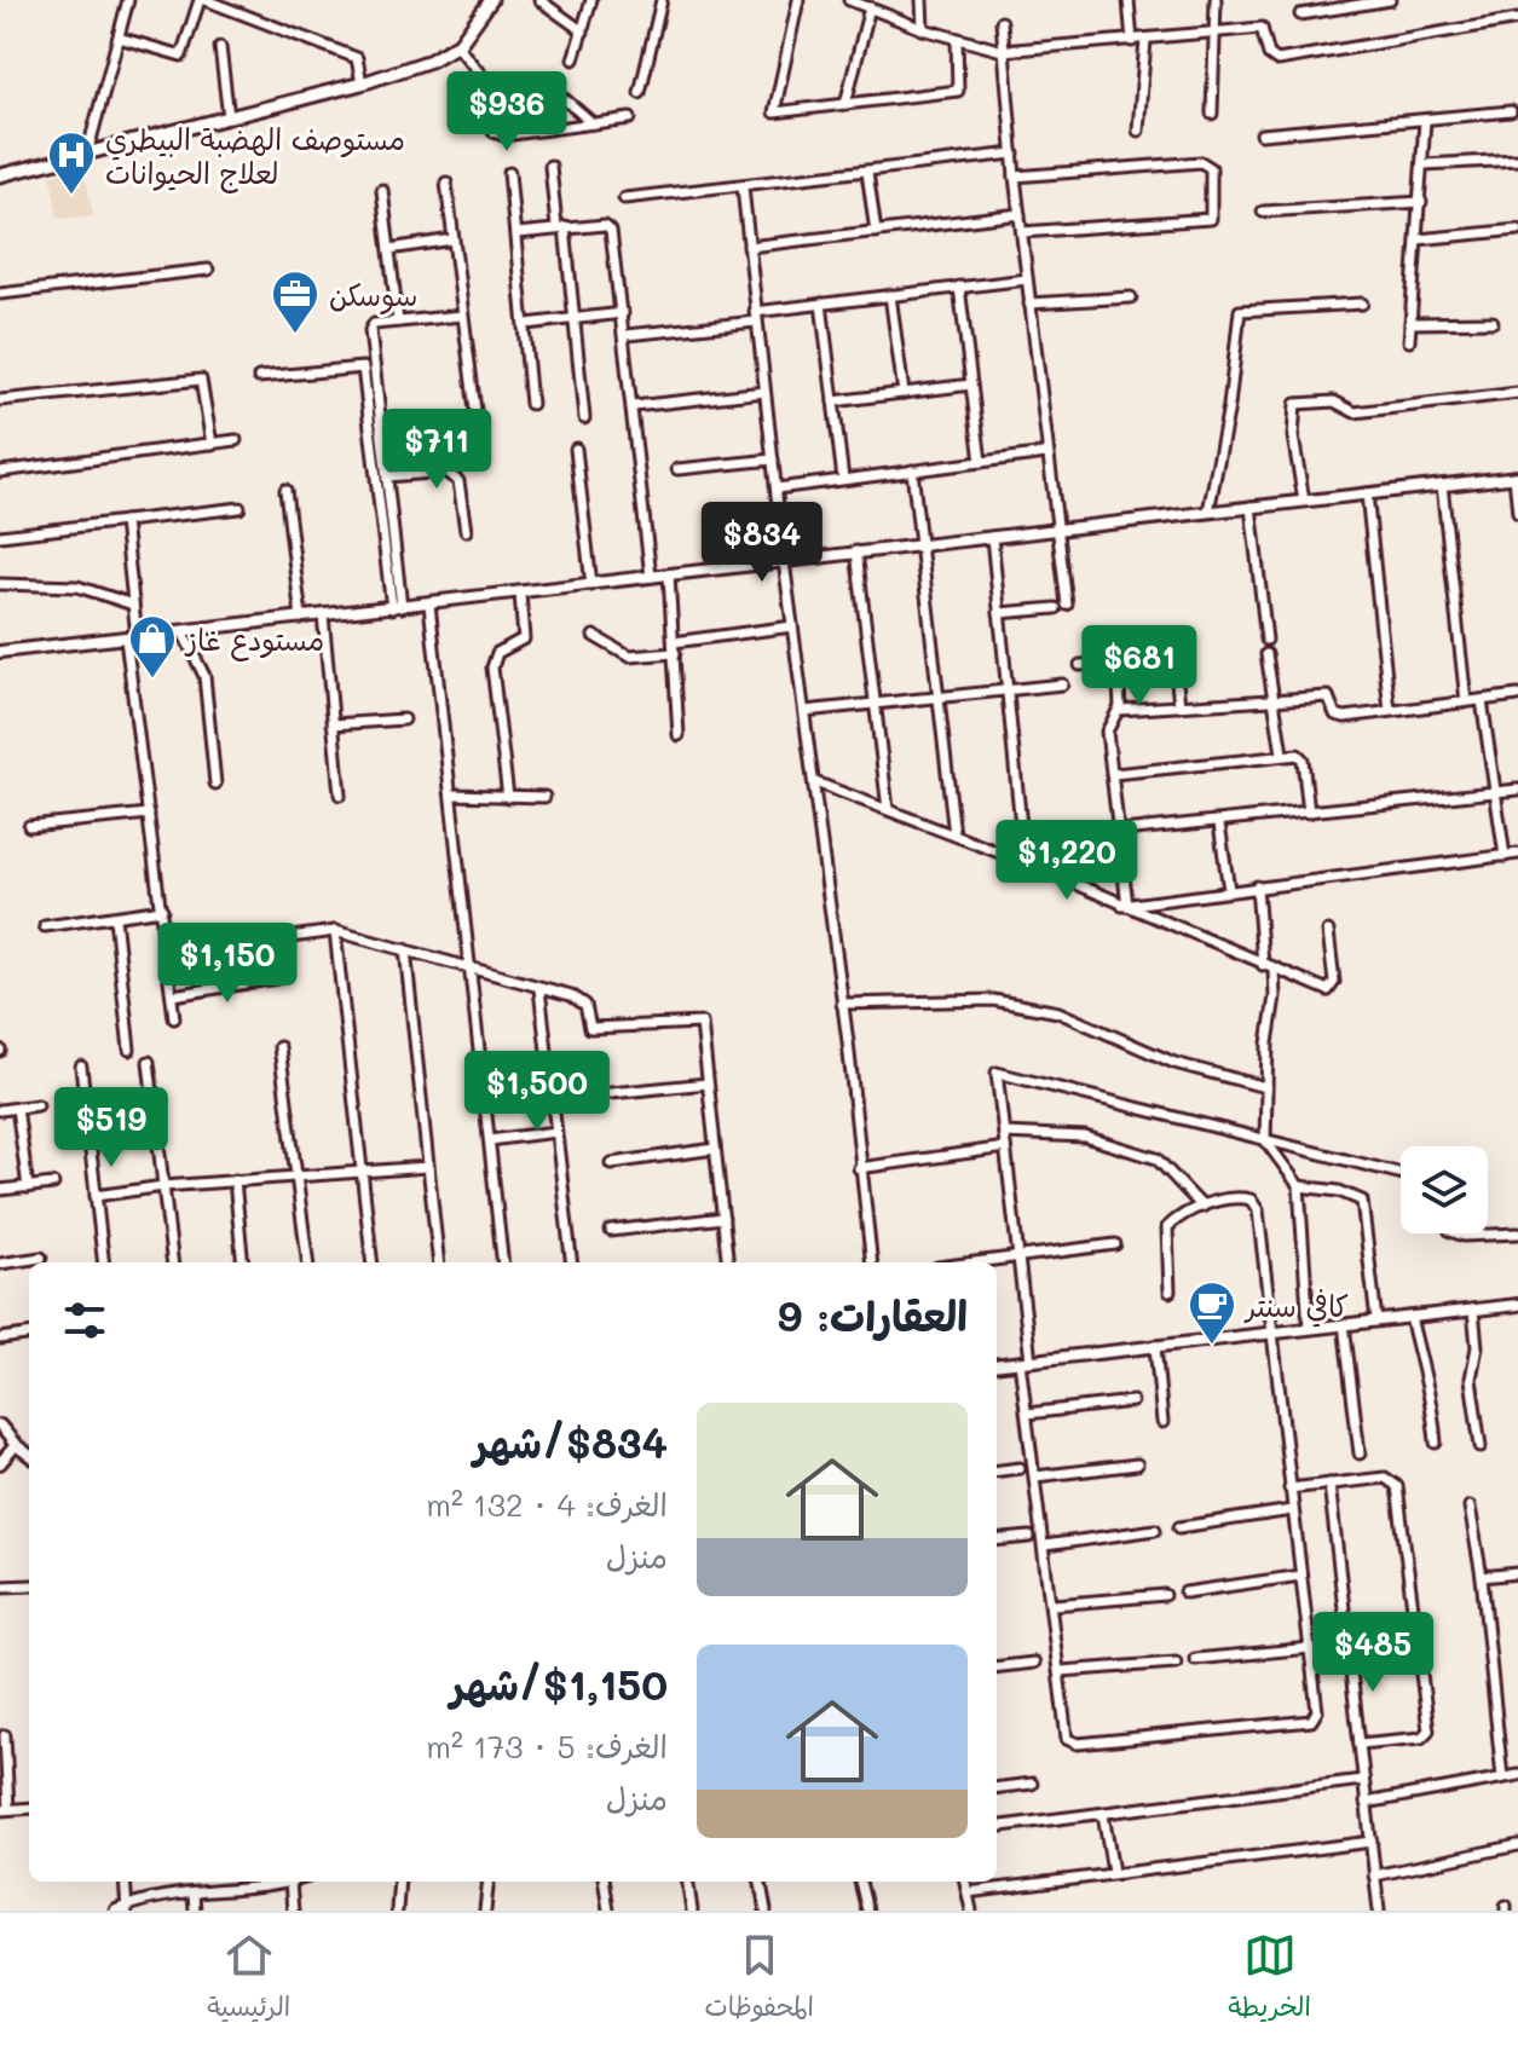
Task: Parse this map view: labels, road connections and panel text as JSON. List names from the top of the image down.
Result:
{
  "places": {
    "hospital": ["مستوصف الهضبة البيطري لعلاج الحيوانات"],
    "office": ["سوسكن"],
    "shop": ["مستودع غاز"],
    "cafe": ["كافي سنتر"]
  },
  "page": {
    "price": [
      "$936",
      "$711",
      "$834",
      "$681",
      "$1,220",
      "$1,150",
      "$1,500",
      "$519",
      "$485"
    ],
    "heading": "العقارات: 9",
    "list": [
      {
        "name": "$834/شهر",
        "note": "الغرف: 4 · 132 m² · منزل"
      },
      {
        "name": "$1,150/شهر",
        "note": "الغرف: 5 · 173 m² · منزل"
      }
    ],
    "tabs": ["الخريطة", "المحفوظات", "الرئيسية"]
  }
}
